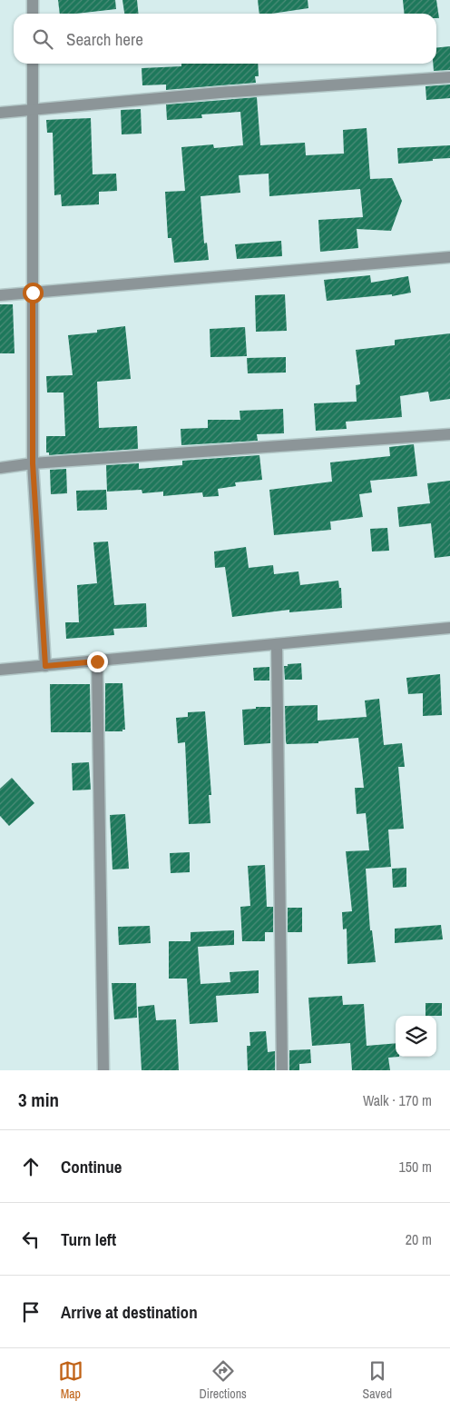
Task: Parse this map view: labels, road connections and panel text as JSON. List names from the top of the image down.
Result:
{
  "page": {
    "search": "Search here",
    "heading": ["3 min", "Walk · 170 m"],
    "list": [
      ["Continue", "150 m"],
      ["Turn left", "20 m"],
      "Arrive at destination"
    ],
    "nav": ["Map", "Directions", "Saved"]
  }
}
